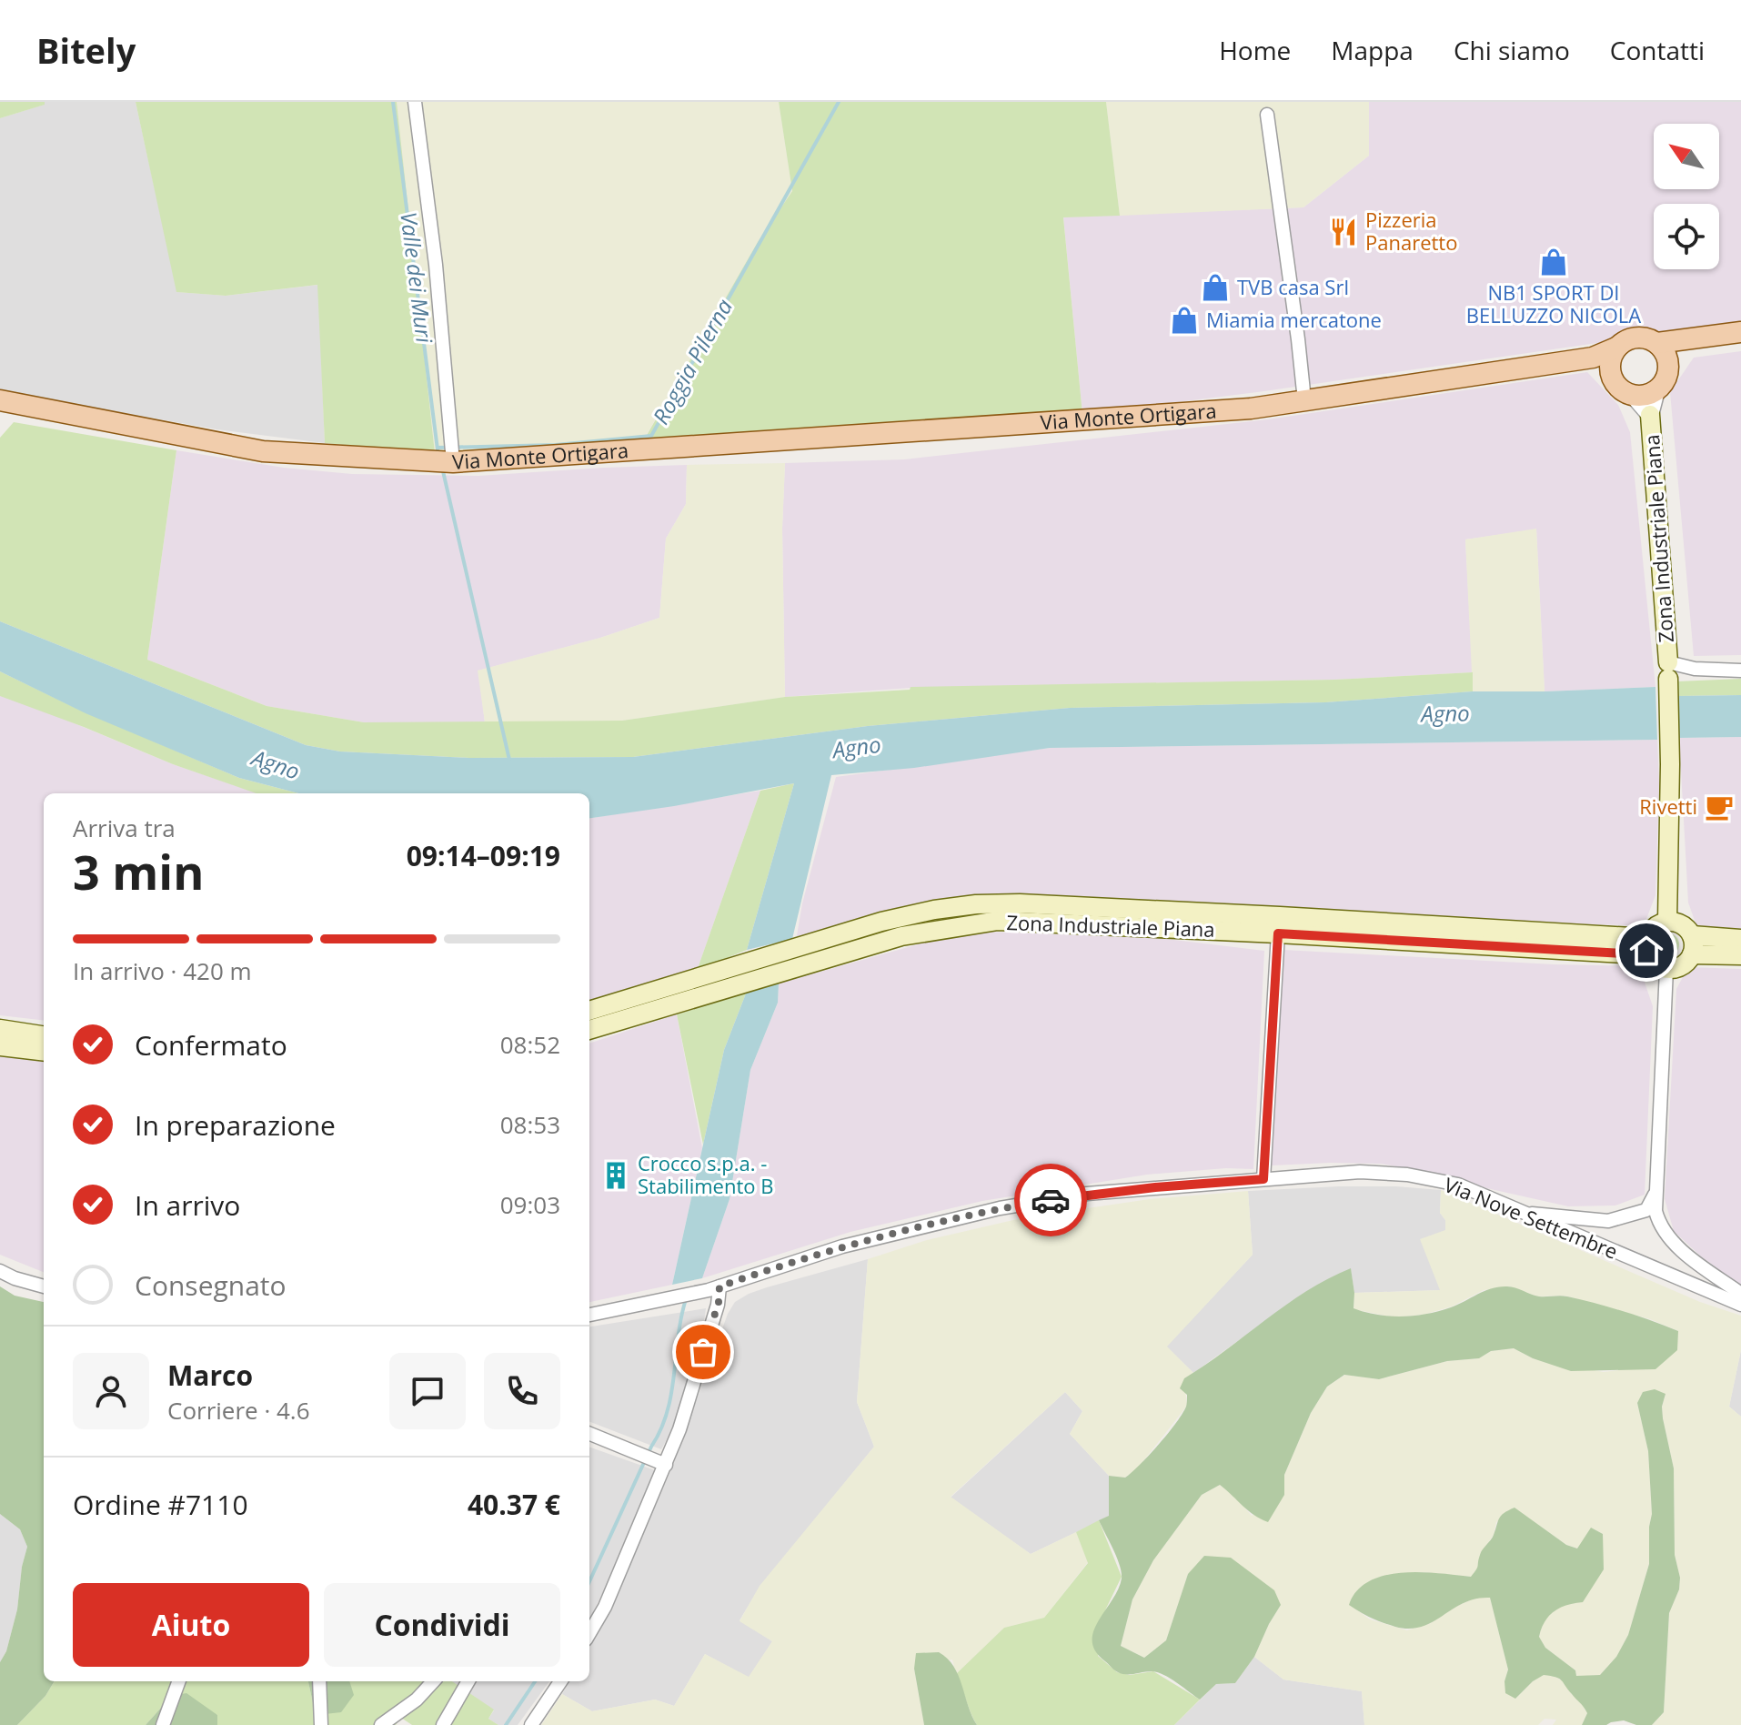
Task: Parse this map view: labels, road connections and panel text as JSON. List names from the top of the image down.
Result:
{
  "streets": {
    "main road": ["Via Monte Ortigara", "Zona Industriale Piana"],
    "street": ["Via Nove Settembre"]
  },
  "water": ["Valle dei Muri", "Roggia Pilerna", "Agno"],
  "places": {
    "restaurant": ["Pizzeria Panaretto"],
    "shop": ["NB1 SPORT DI BELLUZZO NICOLA", "TVB casa Srl", "Miamia mercatone"],
    "cafe": ["Rivetti"],
    "building": ["Crocco s.p.a. - Stabilimento B"]
  },
  "north": "top left",
  "page": {
    "header": "Bitely",
    "nav": [
      "Home",
      "Mappa",
      "Chi siamo",
      "Contatti"
    ],
    "heading": ["3 min", "Arriva tra", "09:14–09:19"],
    "panel": [
      "Marco",
      "Corriere · 4.6",
      "Ordine #7110",
      "40.37 €"
    ],
    "bar": "In arrivo · 420 m",
    "list": [
      ["Confermato", "08:52"],
      ["In preparazione", "08:53"],
      ["In arrivo", "09:03"],
      "Consegnato"
    ],
    "buttons": ["Aiuto", "Condividi"]
  }
}
